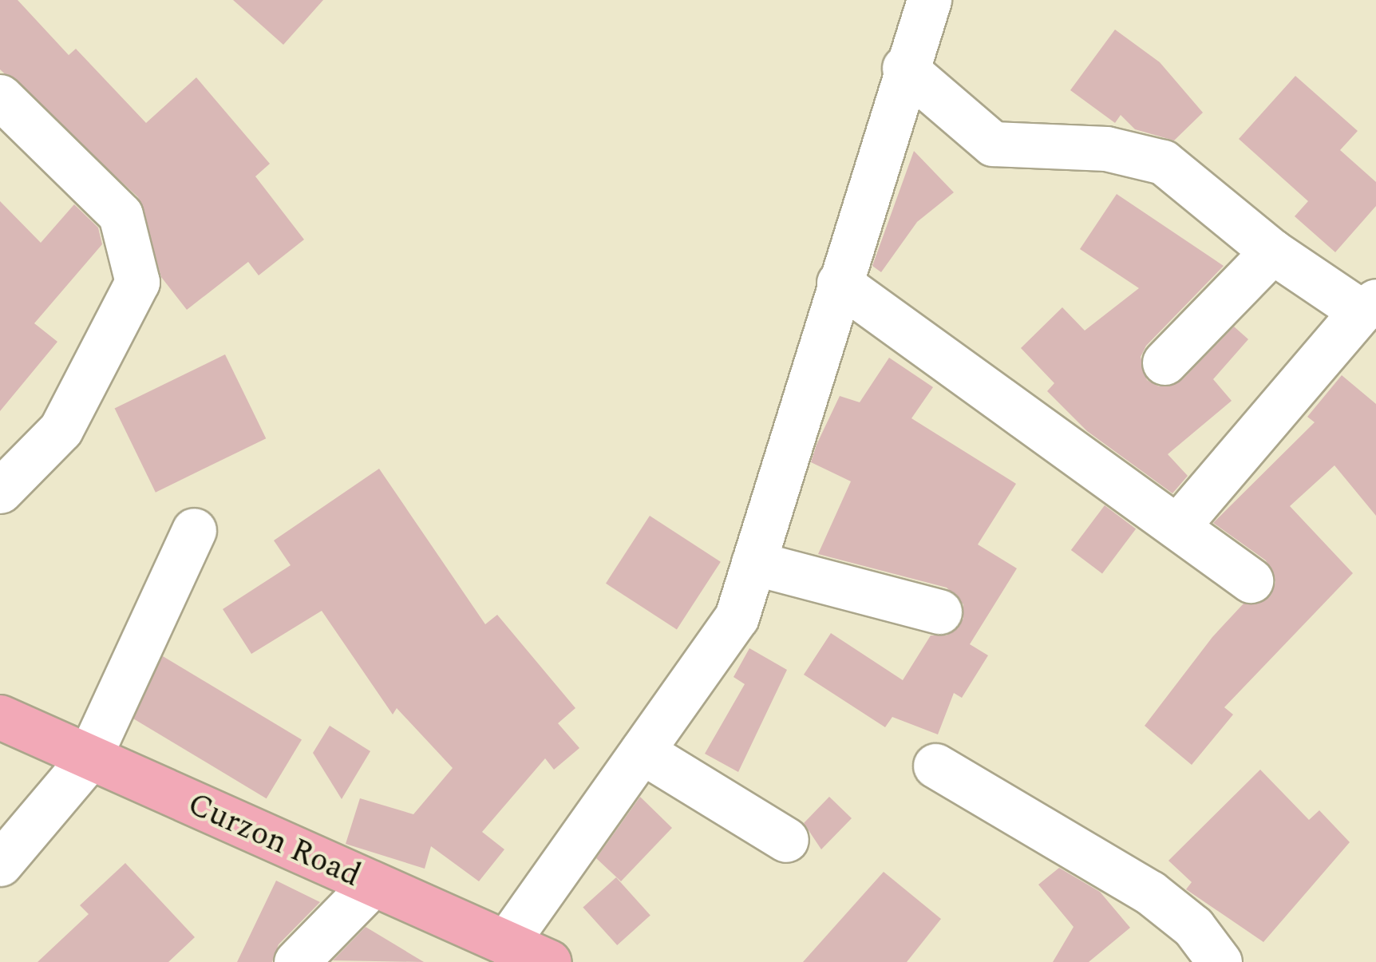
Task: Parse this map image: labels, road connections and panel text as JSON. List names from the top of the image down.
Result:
{
  "streets": {
    "main road": ["Curzon Road"]
  }
}
